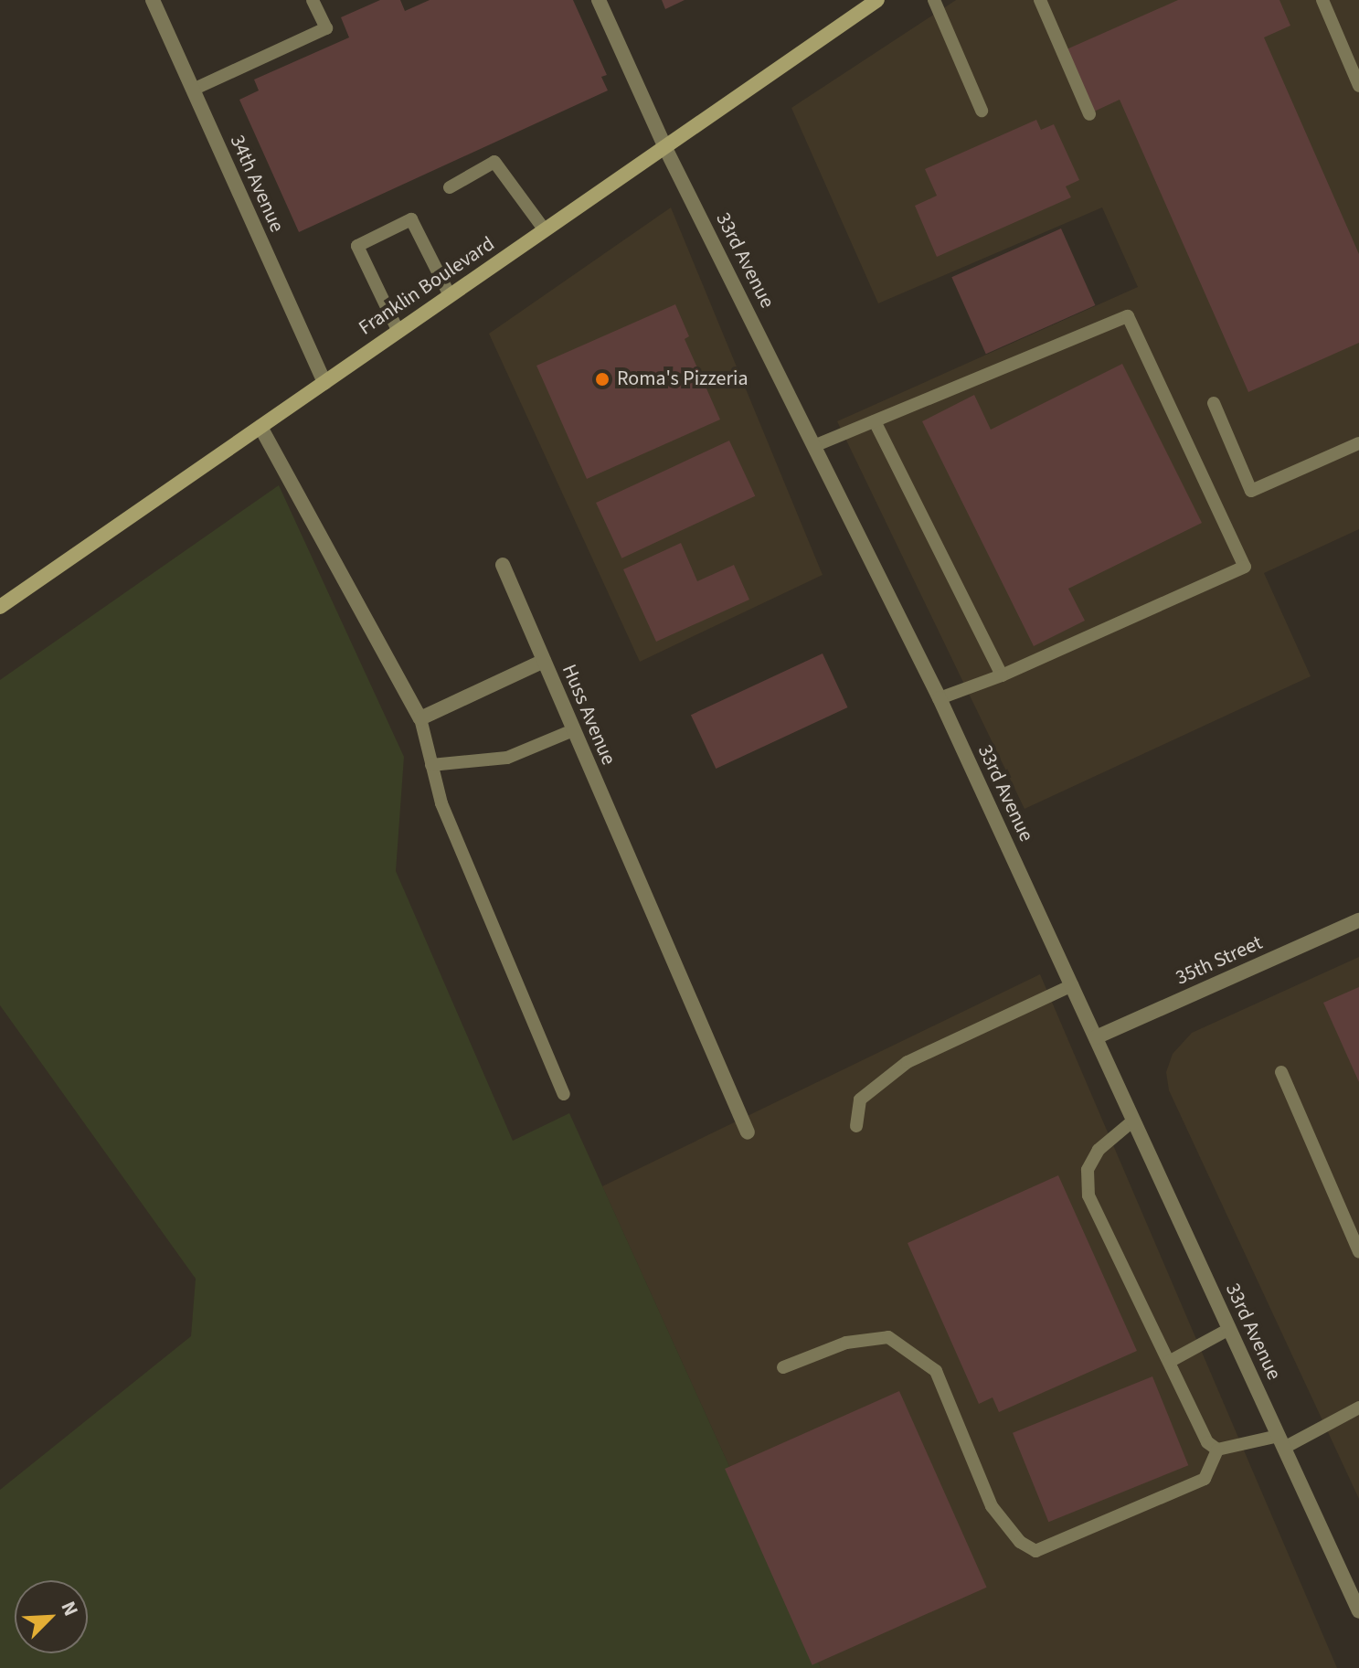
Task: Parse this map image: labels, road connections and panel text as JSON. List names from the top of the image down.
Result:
{
  "streets": {
    "main road": ["Franklin Boulevard"],
    "street": [
      "34th Avenue",
      "33rd Avenue",
      "Huss Avenue",
      "35th Street"
    ]
  },
  "crossings": [
    ["34th Avenue", "Franklin Boulevard"],
    ["33rd Avenue", "Franklin Boulevard"],
    ["33rd Avenue", "35th Street"]
  ],
  "places": ["Roma's Pizzeria"],
  "north": "top right"
}
